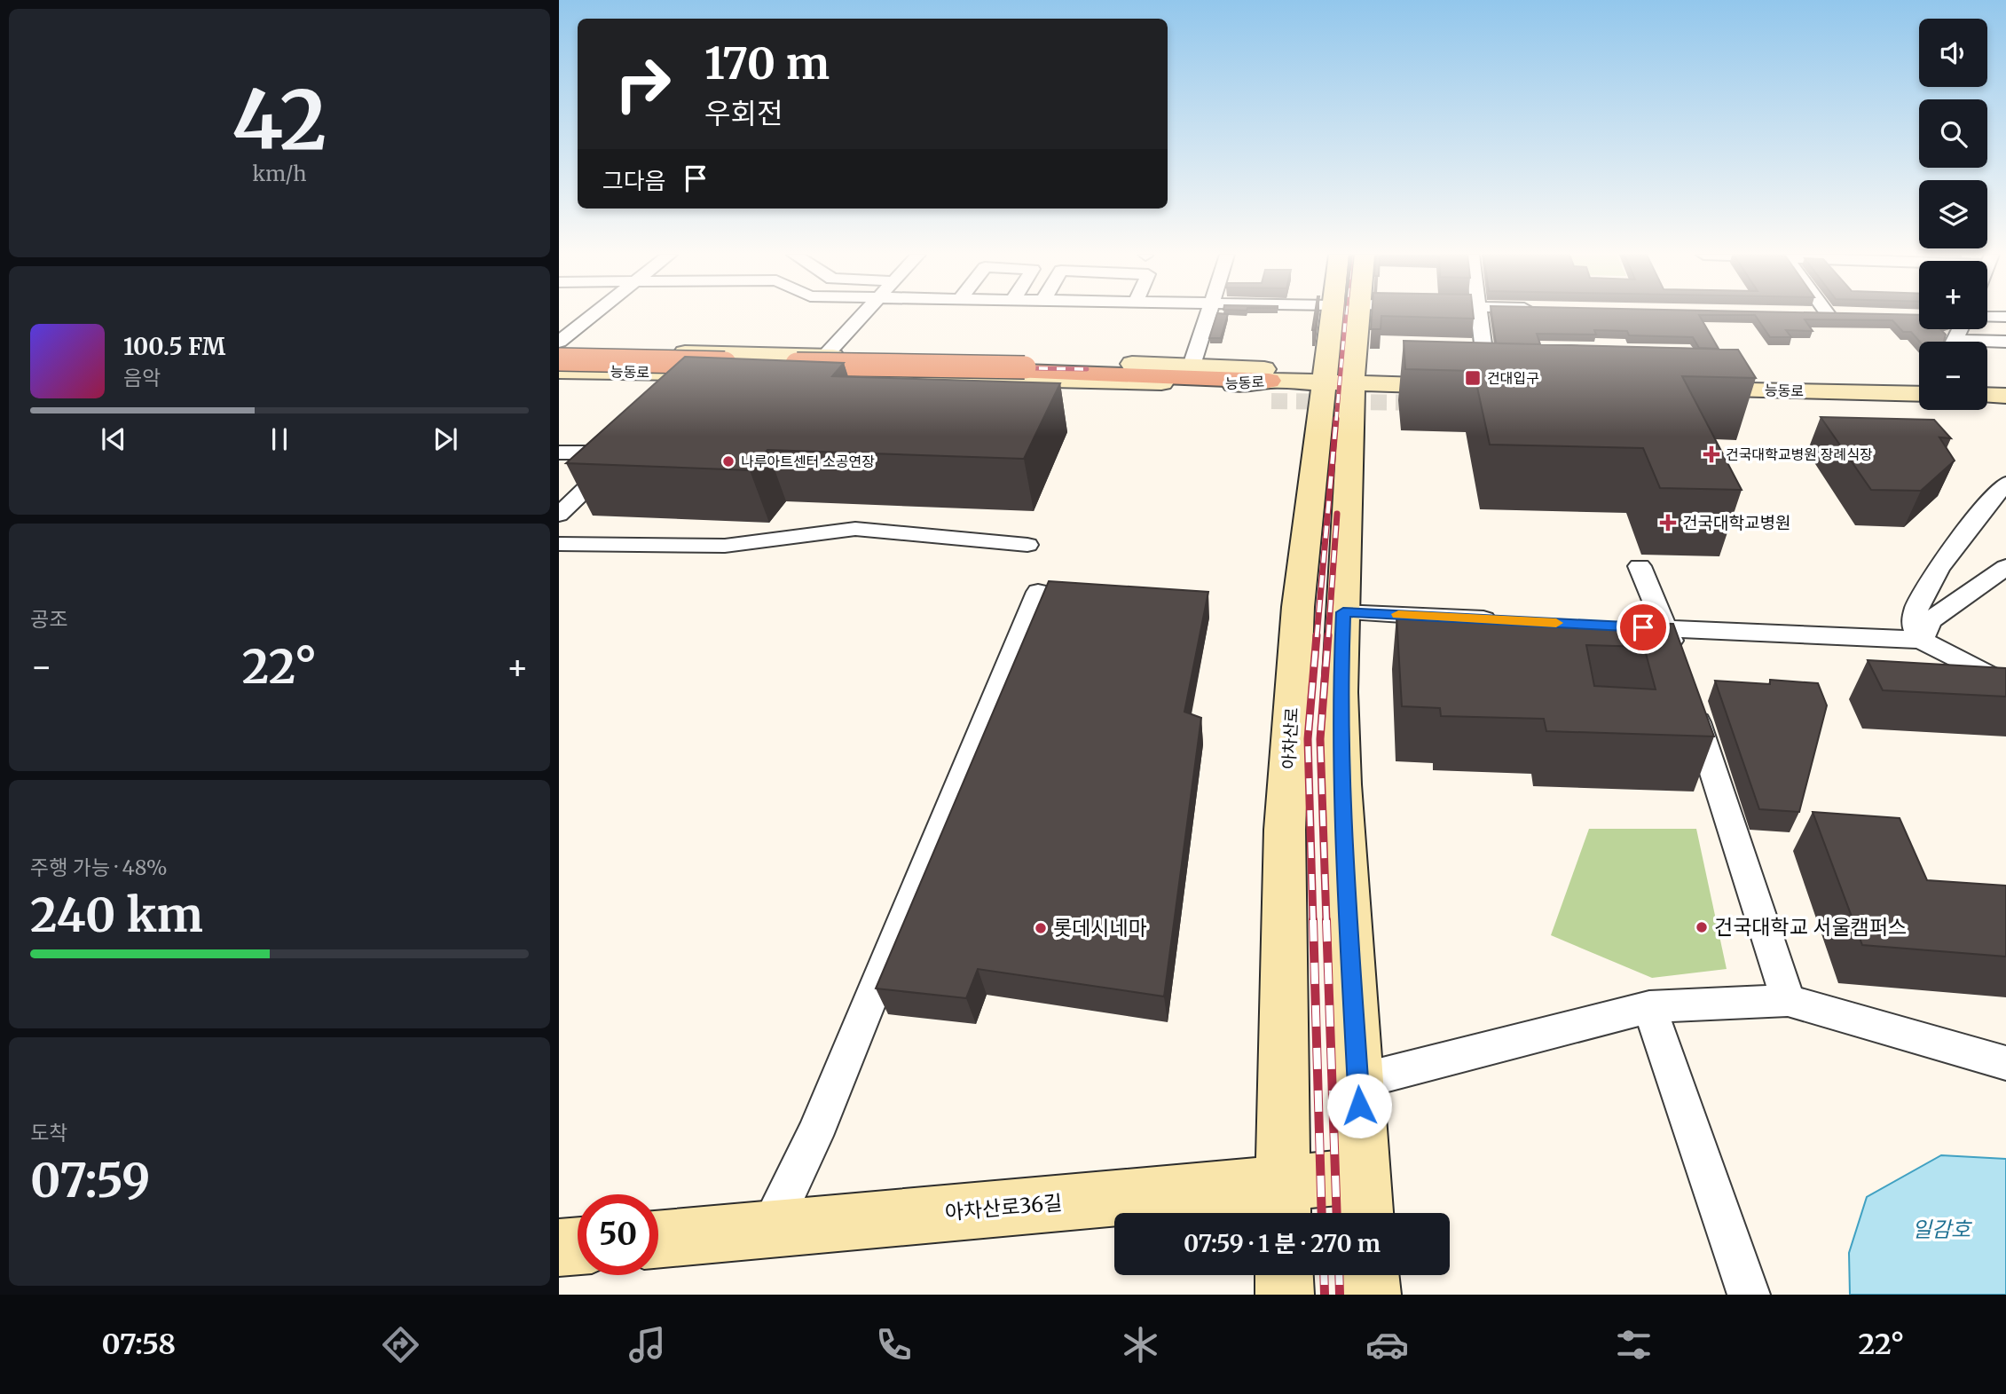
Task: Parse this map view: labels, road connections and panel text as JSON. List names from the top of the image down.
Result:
{
  "streets": {
    "main road": ["능동로", "아차산로", "아차산로36길"]
  },
  "crossings": [
    ["능동로", "아차산로"],
    ["아차산로", "아차산로36길"]
  ],
  "water": ["일감호"],
  "places": {
    "transit": ["건대입구"],
    "health": ["건국대학교병원 장례식장", "건국대학교병원"],
    "other": ["나루아트센터 소공연장", "건국대학교 서울캠퍼스", "롯데시네마"]
  },
  "page": {
    "tile": [
      ["42", "km/h"],
      "공조",
      ["주행 가능 · 48%", "240 km"],
      ["도착", "07:59"]
    ],
    "map_buttons": ["+", "−"],
    "turn": ["170 m", "우회전"],
    "then": "그다음",
    "song": ["100.5 FM", "음악"],
    "heat": ["−", "22°", "+"],
    "limit": "50",
    "trip": "07:59 · 1 분 · 270 m",
    "tabs": ["07:58", "22°"]
  }
}
